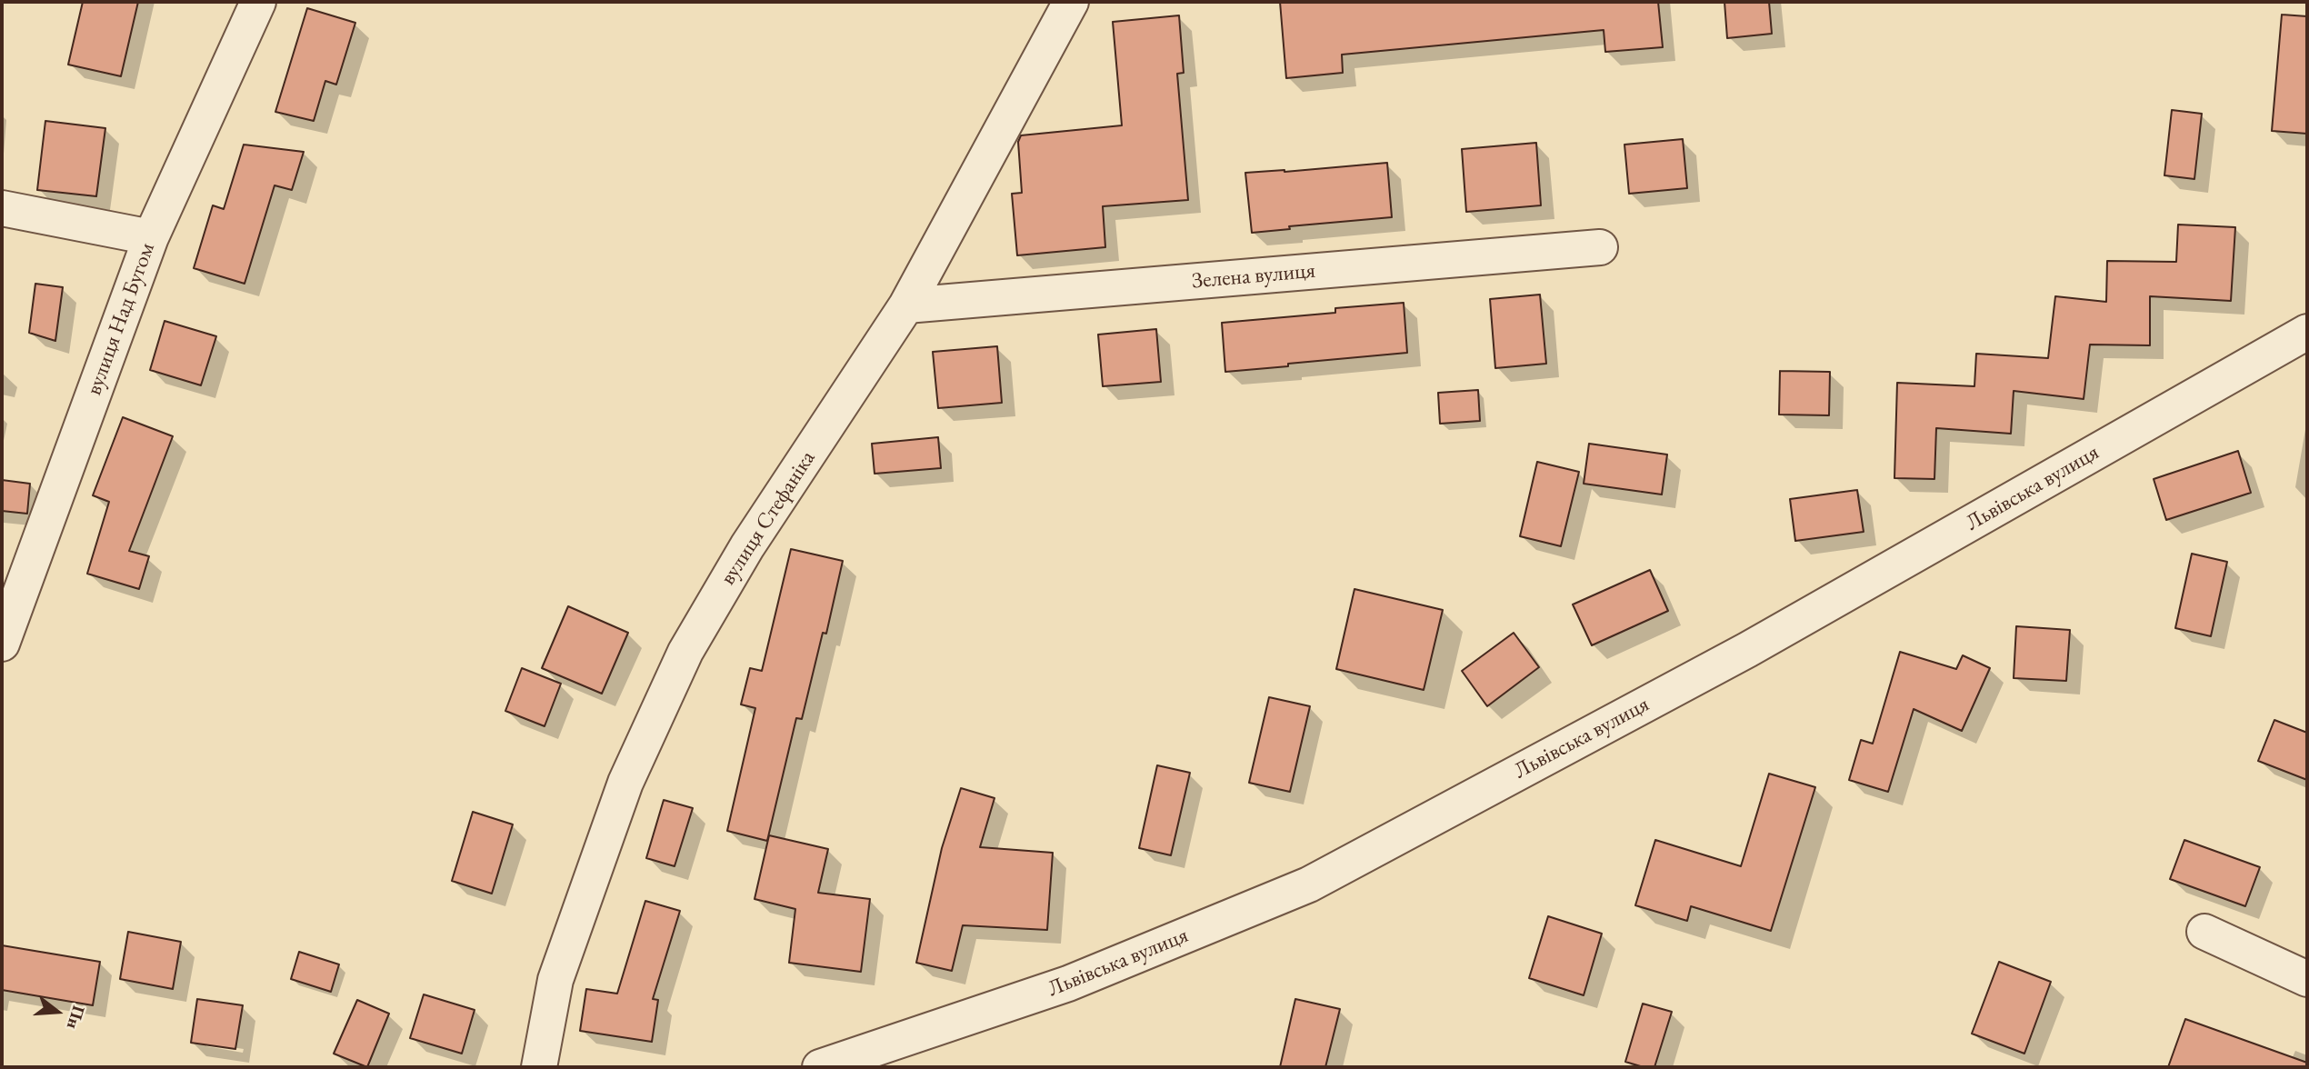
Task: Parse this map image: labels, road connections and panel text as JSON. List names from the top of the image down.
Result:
{
  "streets": {
    "street": [
      "Зелена вулиця",
      "вулиця Над Бугом",
      "Львівська вулиця",
      "вулиця Стефаніка"
    ]
  },
  "crossings": [
    ["Зелена вулиця", "вулиця Стефаніка"]
  ],
  "north": "right"
}
